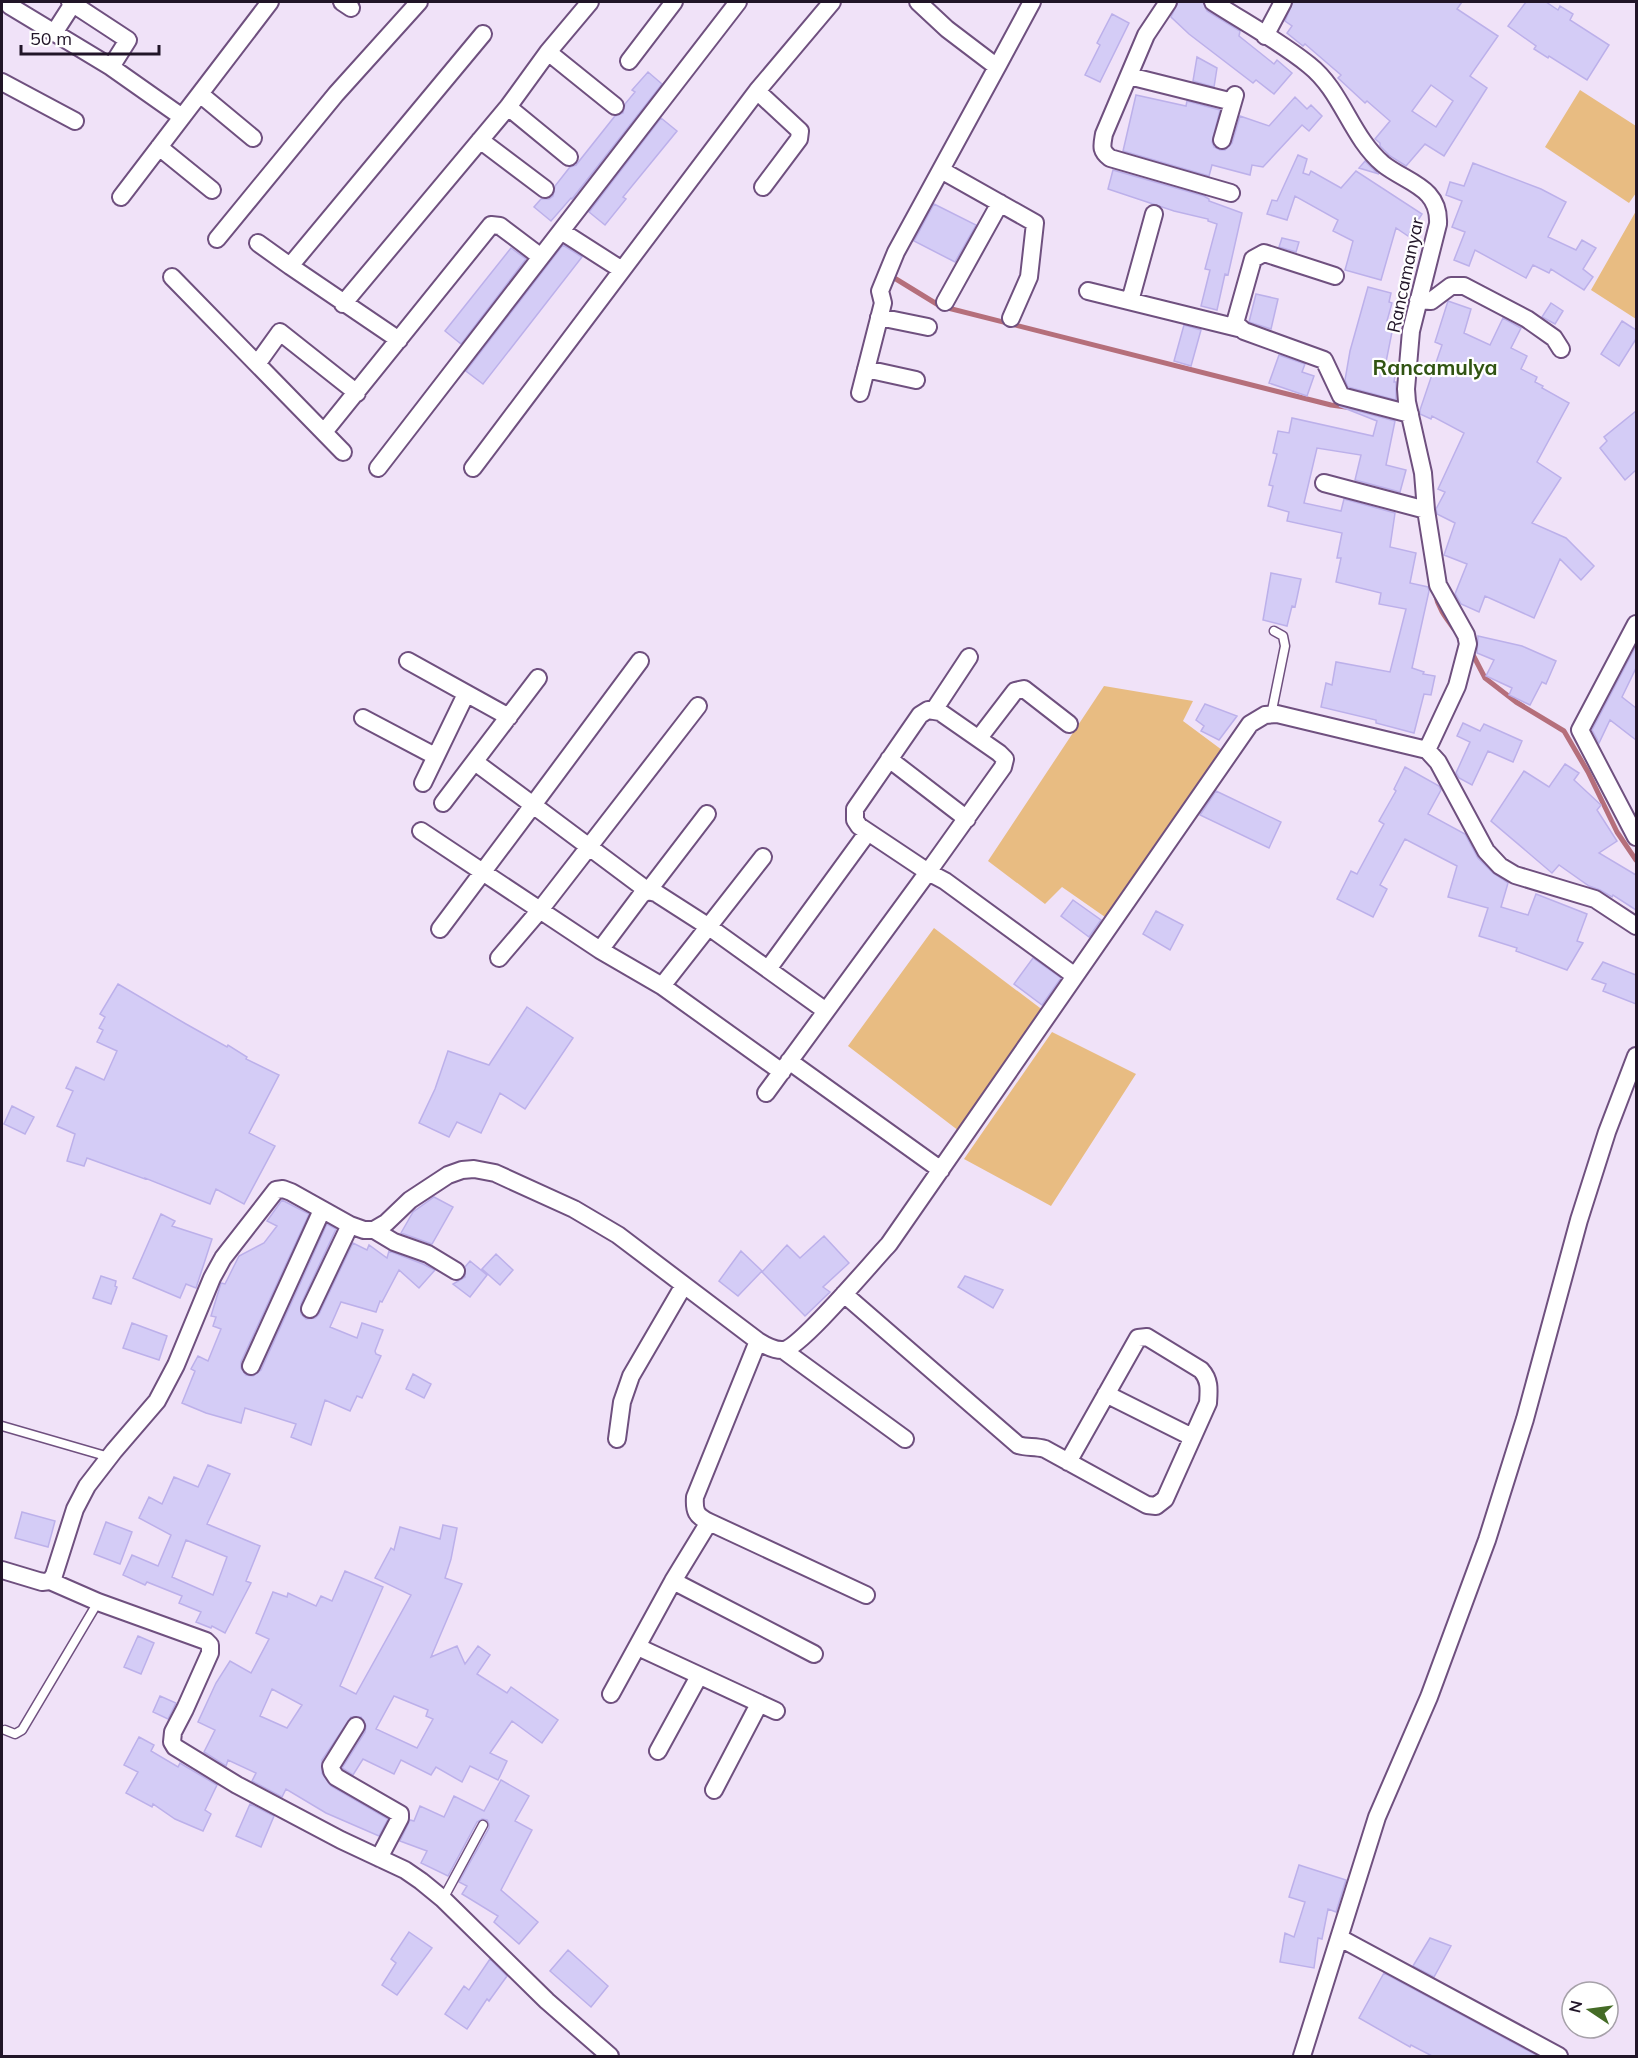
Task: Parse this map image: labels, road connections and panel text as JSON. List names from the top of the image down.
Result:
{
  "streets": {
    "street": ["Rancamanyar"]
  },
  "districts": ["Rancamulya"],
  "scale_bar": "50 m",
  "north": "left"
}
